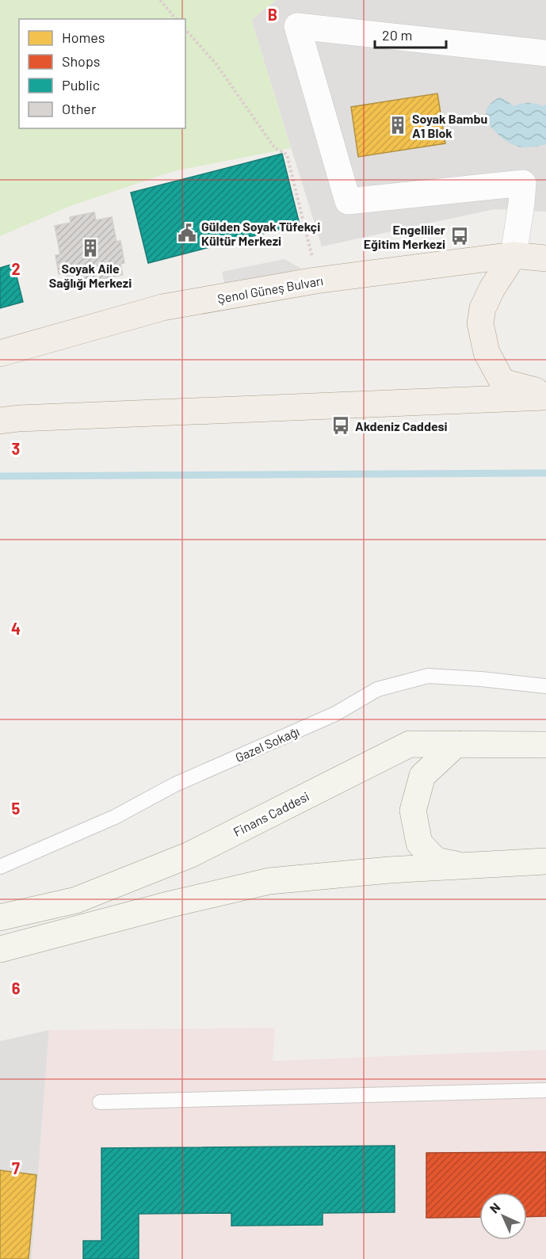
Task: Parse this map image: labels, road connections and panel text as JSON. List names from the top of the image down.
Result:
{
  "streets": {
    "main road": ["Şenol Güneş Bulvarı"],
    "street": ["Finans Caddesi"],
    "lane": ["Gazel Sokağı"]
  },
  "places": {
    "building": ["Soyak Bambu A1 Blok", "Soyak Aile Sağlığı Merkezi"],
    "public building": ["Gülden Soyak Tüfekçi Kültür Merkezi"],
    "bus stop": ["Engelliler Eğitim Merkezi", "Akdeniz Caddesi"]
  },
  "legend": [
    "Homes",
    "Shops",
    "Public",
    "Other"
  ],
  "scale_bar": "20 m",
  "north": "top left",
  "grid": {
    "columns": ["B"],
    "rows": [
      "2",
      "3",
      "4",
      "5",
      "6",
      "7"
    ]
  }
}
